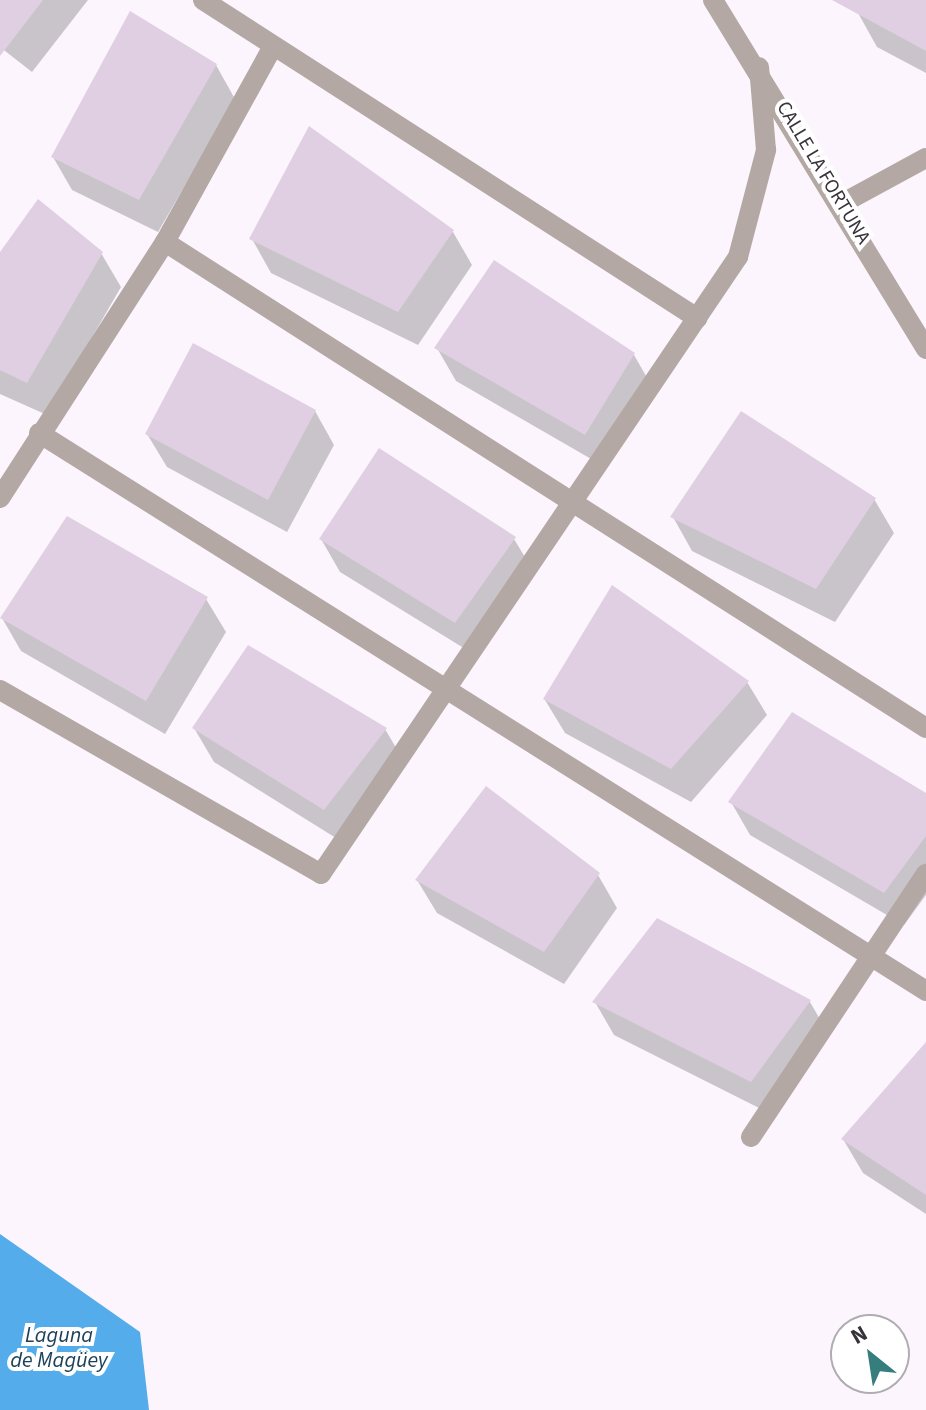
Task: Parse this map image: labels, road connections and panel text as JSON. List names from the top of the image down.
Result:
{
  "streets": {
    "street": ["CALLE LA FORTUNA"]
  },
  "water": ["Laguna de Magüey"],
  "north": "top left"
}
